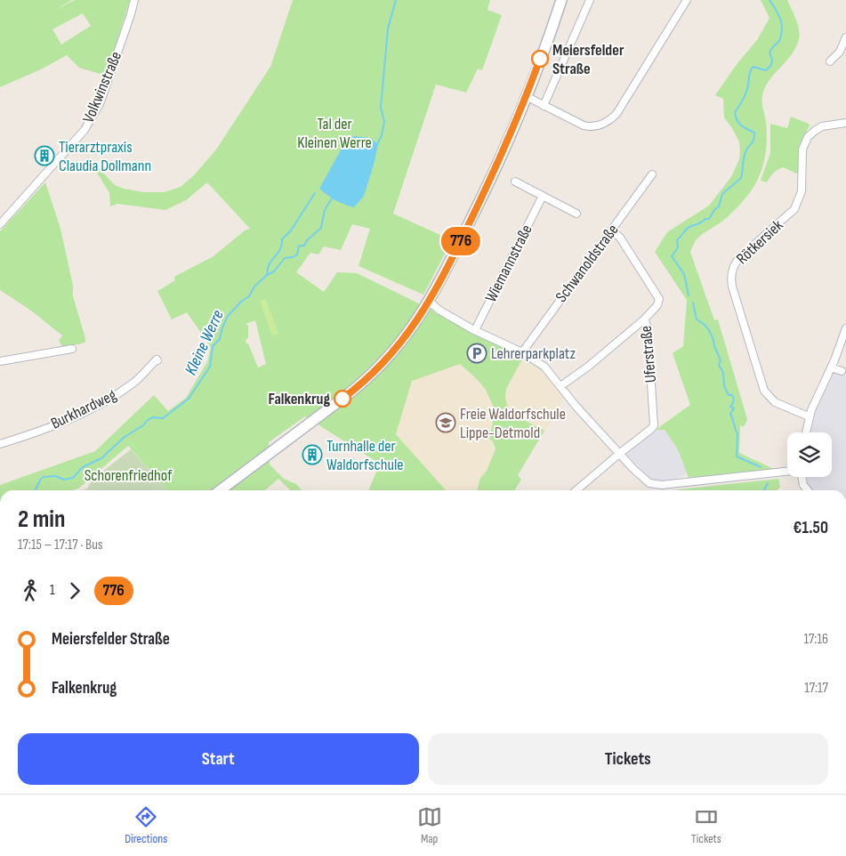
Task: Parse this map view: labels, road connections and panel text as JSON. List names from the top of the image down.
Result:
{
  "streets": {
    "street": [
      "Volkwinstraße",
      "Rötkersiek",
      "Wiemannstraße",
      "Schwanoldstraße",
      "Uferstraße",
      "Burkhardweg"
    ]
  },
  "crossings": [
    ["Schwanoldstraße", "Uferstraße"]
  ],
  "water": ["Kleine Werre"],
  "parks": ["Tal der Kleinen Werre", "Schorenfriedhof"],
  "places": {
    "other": ["Meiersfelder Straße", "Falkenkrug"],
    "building": ["Tierarztpraxis Claudia Dollmann", "Turnhalle der Waldorfschule"],
    "parking": ["Lehrerparkplatz"],
    "school or university": ["Freie Waldorfschule Lippe-Detmold"]
  },
  "lines": ["bus line 776"],
  "page": {
    "on_map": "776",
    "heading": ["2 min", "17:15 – 17:17 · Bus", "€1.50"],
    "legs": ["1", "776"],
    "list": [
      {
        "name": "Meiersfelder Straße",
        "value": "17:16"
      },
      {
        "name": "Falkenkrug",
        "value": "17:17"
      }
    ],
    "buttons": ["Start", "Tickets"],
    "tabs": ["Directions", "Map", "Tickets"]
  }
}
